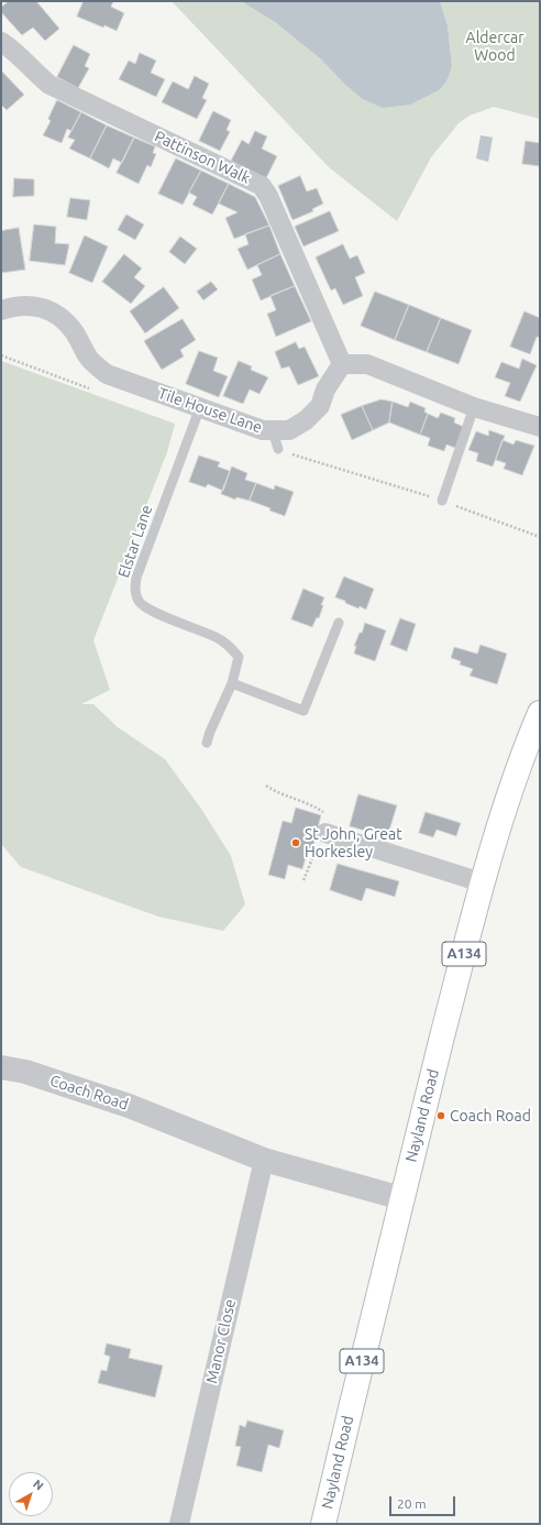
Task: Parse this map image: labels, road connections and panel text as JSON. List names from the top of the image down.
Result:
{
  "streets": {
    "main road": ["A134", "Nayland Road"],
    "street": [
      "Pattinson Walk",
      "Tile House Lane",
      "Coach Road",
      "Manor Close"
    ],
    "lane": ["Elstar Lane"]
  },
  "crossings": [
    ["Pattinson Walk", "Tile House Lane"],
    ["Tile House Lane", "Elstar Lane"],
    ["Coach Road", "Nayland Road"],
    ["Coach Road", "Manor Close"]
  ],
  "parks": ["Aldercar Wood"],
  "places": ["St John, Great Horkesley", "Coach Road"],
  "scale_bar": "20 m",
  "north": "top right"
}
